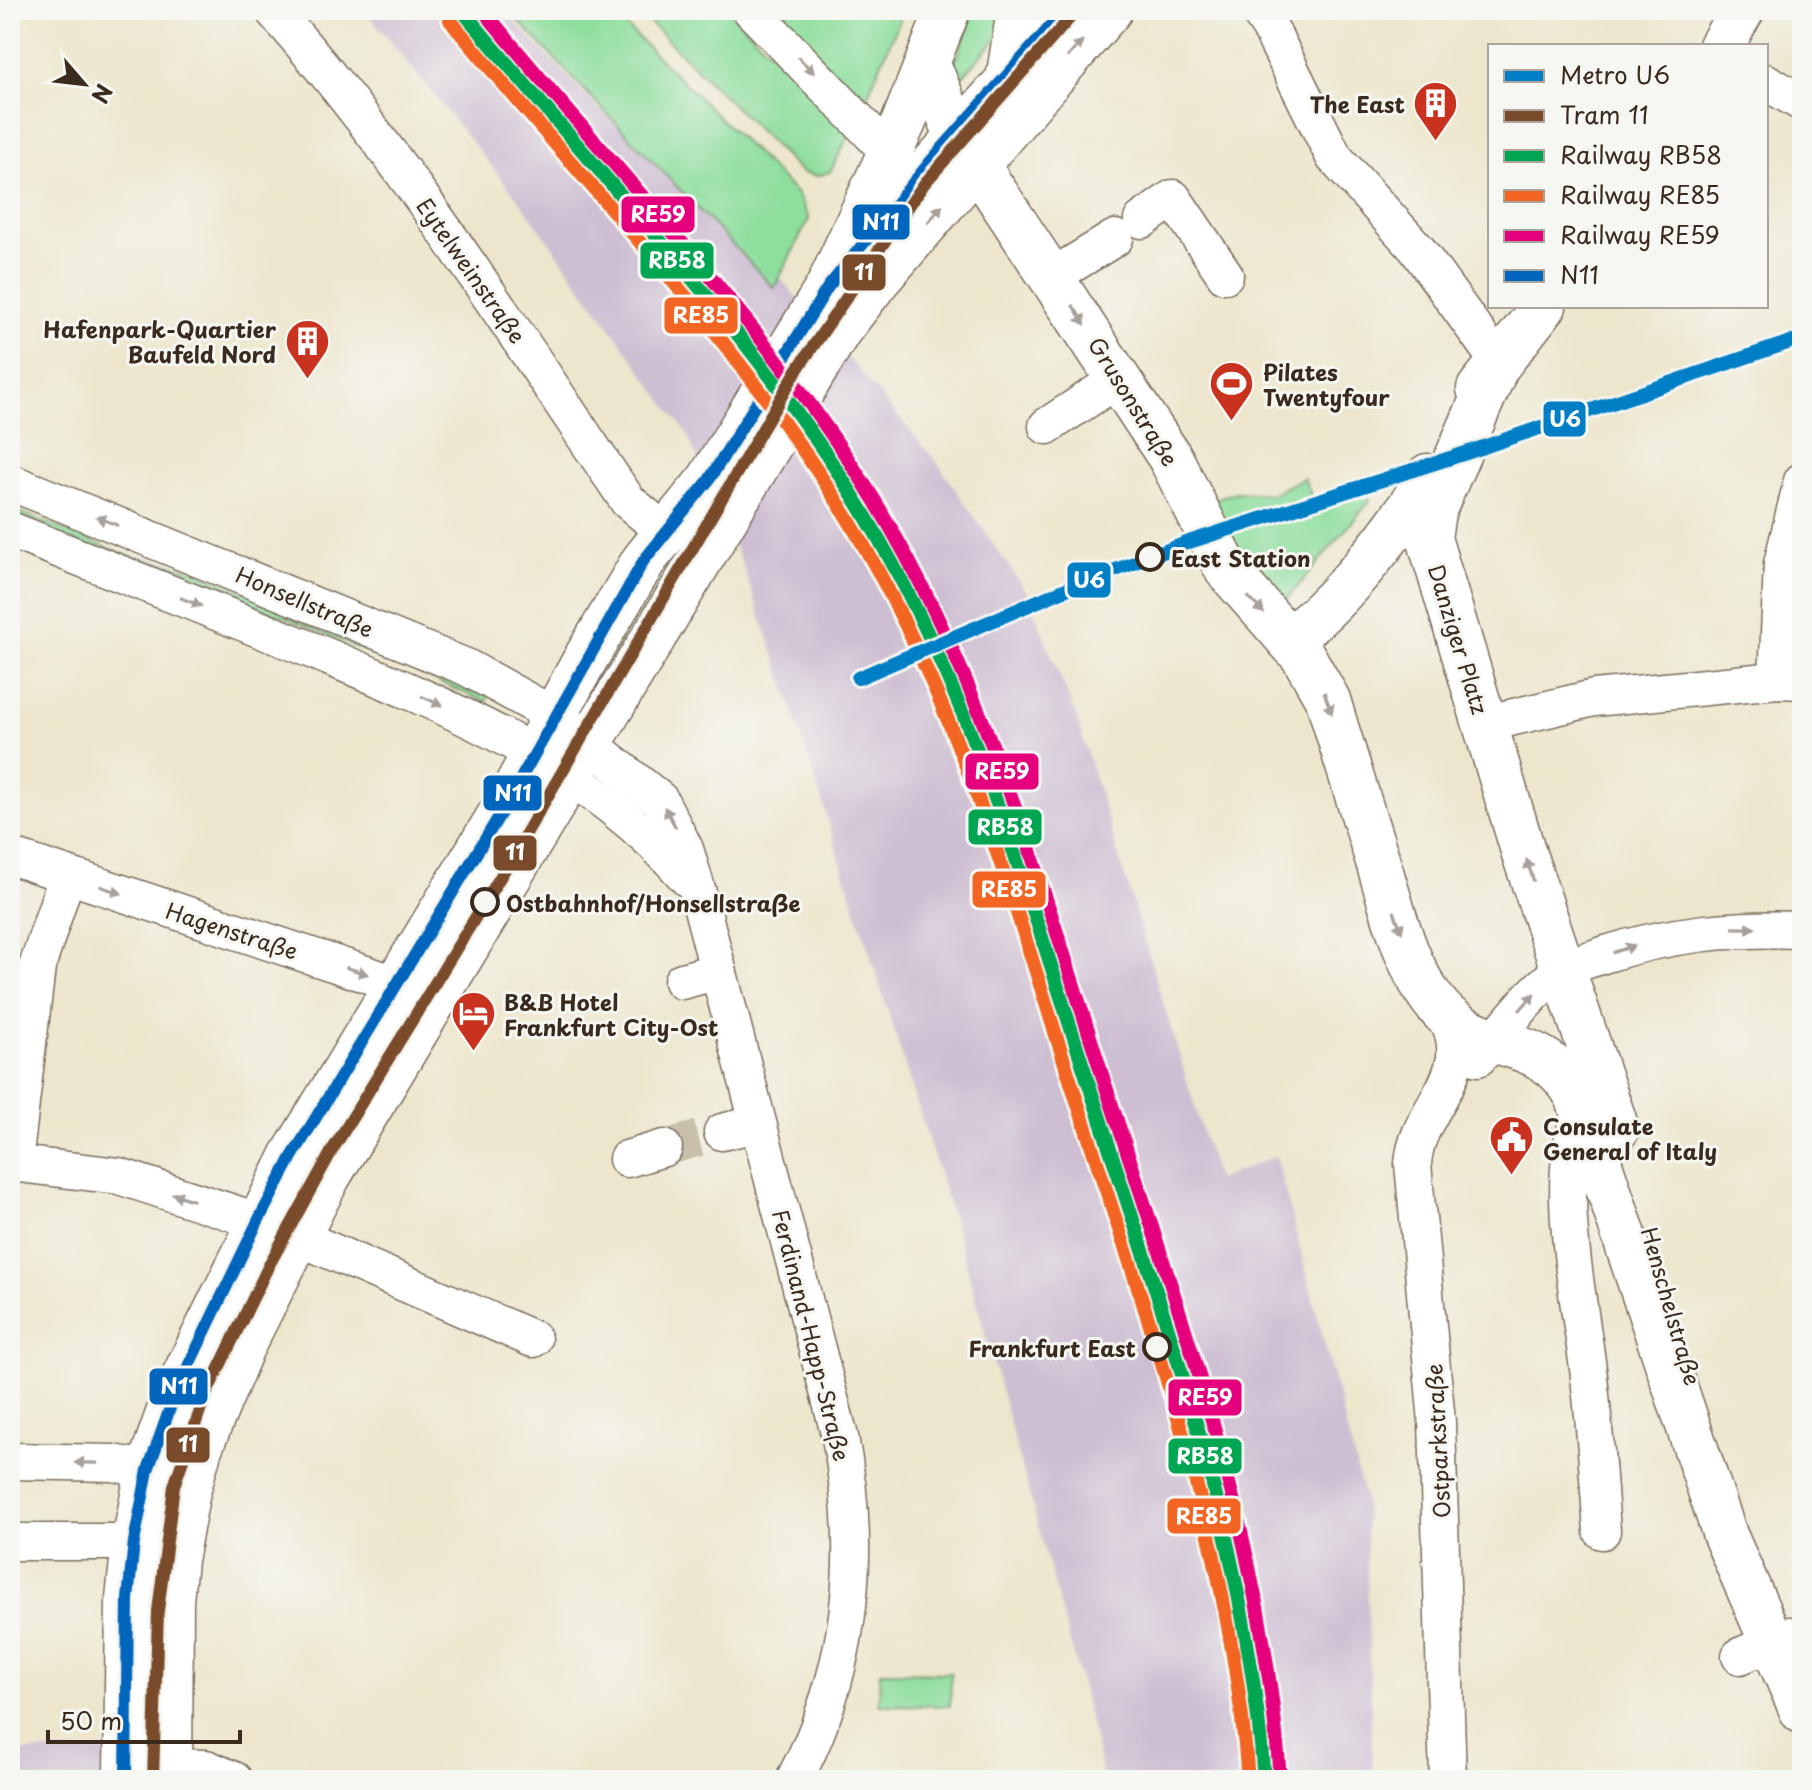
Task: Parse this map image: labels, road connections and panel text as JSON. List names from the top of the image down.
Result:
{
  "streets": {
    "main road": ["Grusonstraße", "Danziger Platz", "Henschelstraße"],
    "street": [
      "Eytelweinstraße",
      "Honsellstraße",
      "Hagenstraße",
      "Ferdinand-Happ-Straße",
      "Ostparkstraße"
    ]
  },
  "crossings": [
    ["Honsellstraße", "Ferdinand-Happ-Straße"],
    ["Danziger Platz", "Henschelstraße"],
    ["Henschelstraße", "Ostparkstraße"]
  ],
  "one_way": ["Grusonstraße"],
  "places": {
    "building": ["The East", "Hafenpark-Quartier Baufeld Nord"],
    "sports": ["Pilates Twentyfour"],
    "other": ["East Station", "Ostbahnhof/Honsellstraße", "Frankfurt East"],
    "hotel": ["B&B Hotel Frankfurt City-Ost"],
    "public building": ["Consulate General of Italy"]
  },
  "lines": [
    "tram line 11",
    "rail line RB58",
    "rail line RE59",
    "transit line N11",
    "rail line RE85",
    "metro line U6"
  ],
  "legend": [
    "Metro U6",
    "Tram 11",
    "Railway RB58",
    "Railway RE85",
    "Railway RE59",
    "N11"
  ],
  "scale_bar": "50 m",
  "north": "bottom right"
}
